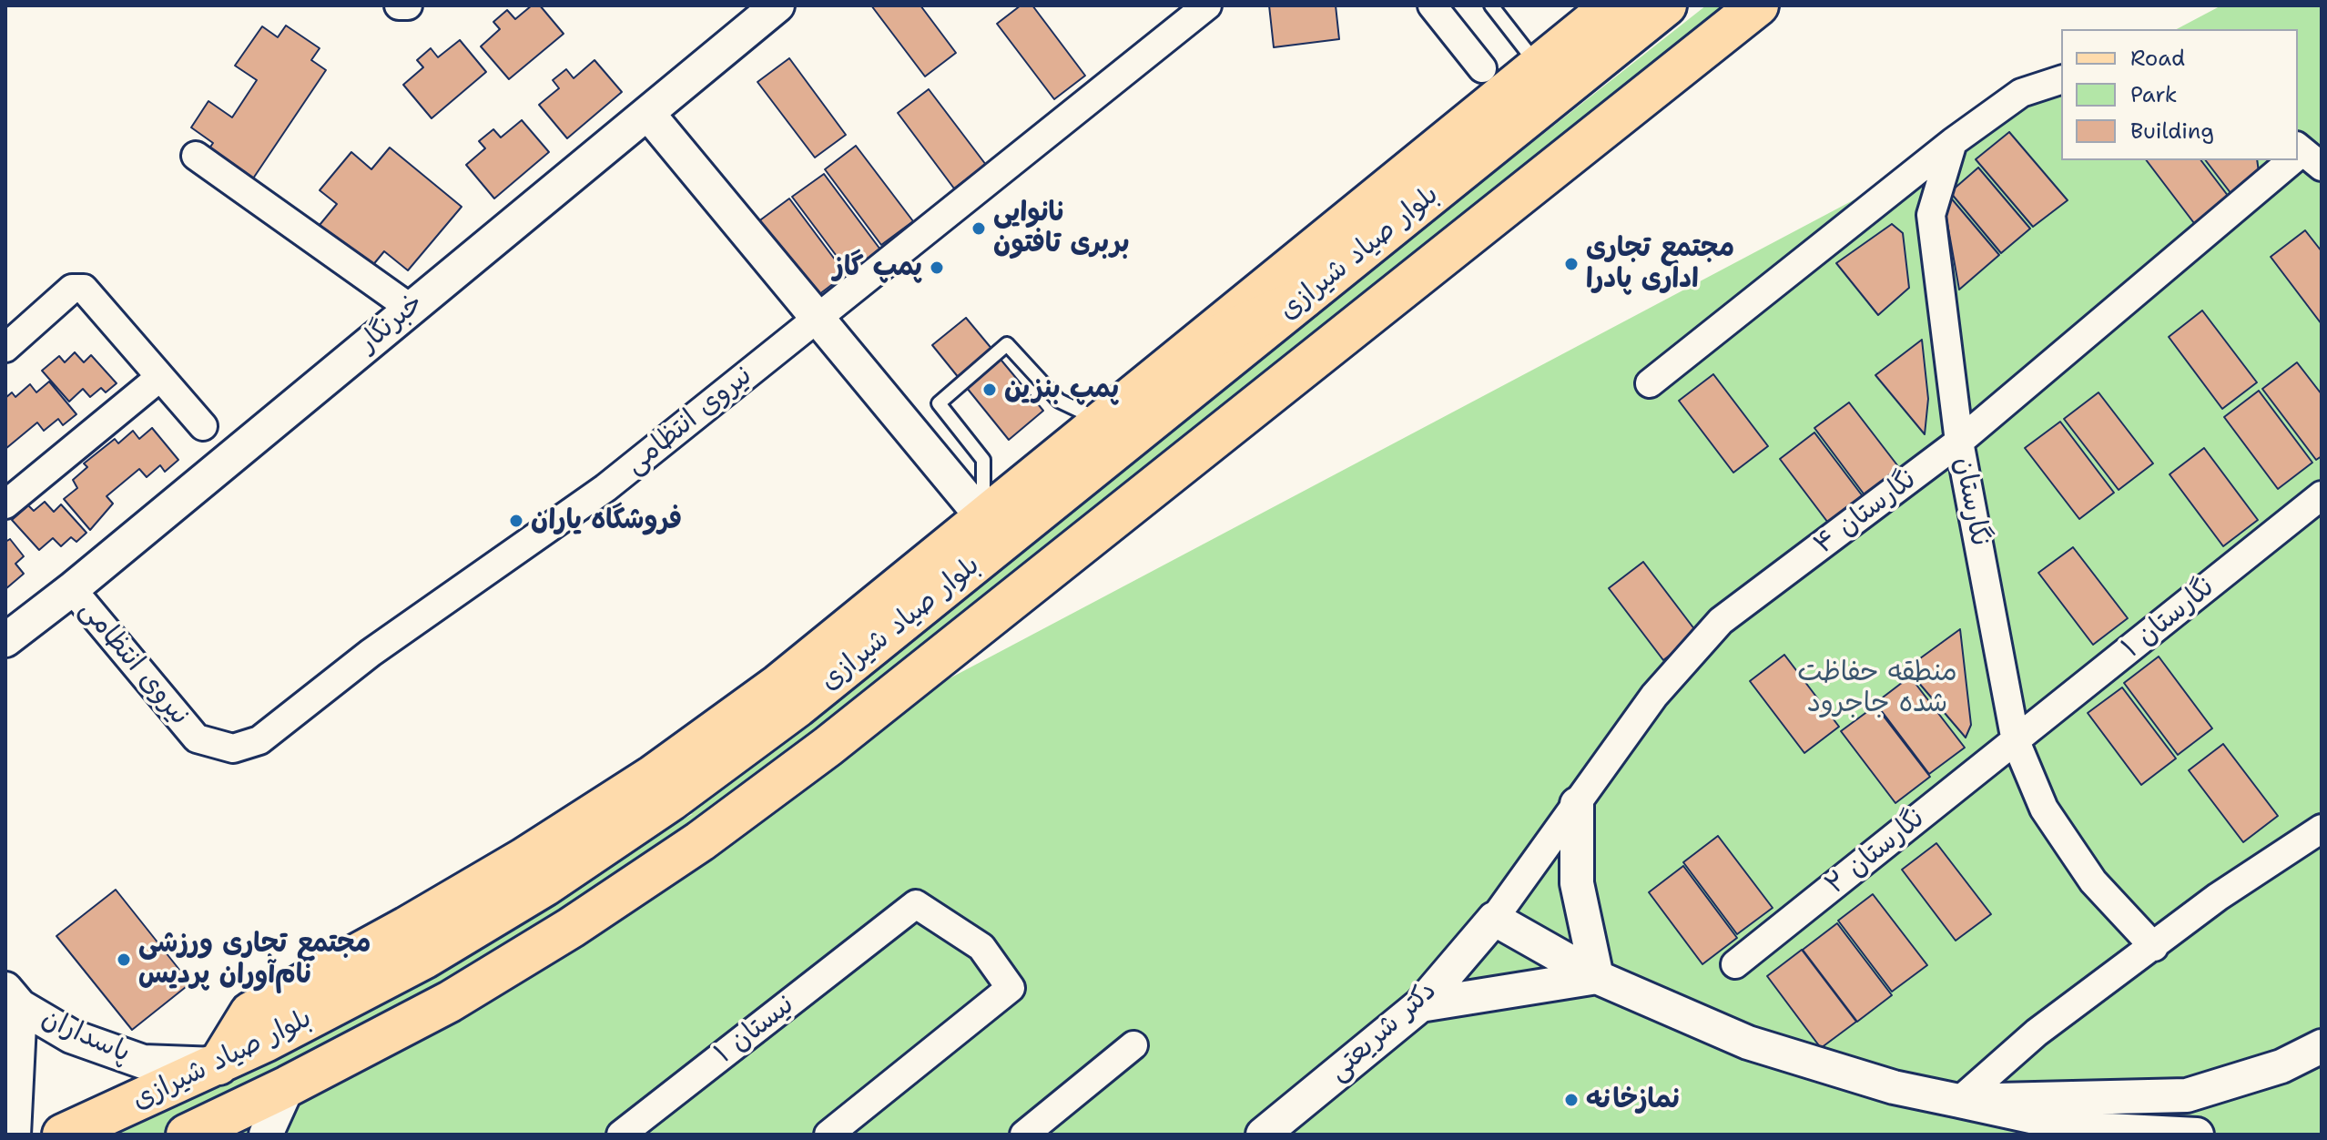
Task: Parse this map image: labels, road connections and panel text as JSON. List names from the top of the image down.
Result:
{
  "streets": {
    "main road": ["بلوار صیاد شیرازی"],
    "street": [
      "خبرنگار",
      "نیروی انتظامی",
      "نگارستان",
      "نگارستان ۴",
      "نگارستان ۱",
      "نگارستان ۲",
      "نیستان ۱",
      "دکتر شریعتی",
      "پاسداران"
    ]
  },
  "crossings": [
    ["بلوار صیاد شیرازی", "پاسداران"],
    ["خبرنگار", "نیروی انتظامی"],
    ["نگارستان", "نگارستان ۴"],
    ["نگارستان", "نگارستان ۱"],
    ["نگارستان", "نگارستان ۲"],
    ["نگارستان ۴", "دکتر شریعتی"],
    ["نگارستان ۱", "نگارستان ۲"]
  ],
  "parks": ["منطقه حفاظت شده جاجرود"],
  "places": [
    "نانوایی بربری تافتون",
    "مجتمع تجاری اداری پادرا",
    "پمپ گاز",
    "پمپ بنزین",
    "فروشگاه یاران",
    "مجتمع تجاری ورزشی نام‌آوران پردیس",
    "نمازخانه"
  ],
  "legend": ["Road", "Park", "Building"]
}
